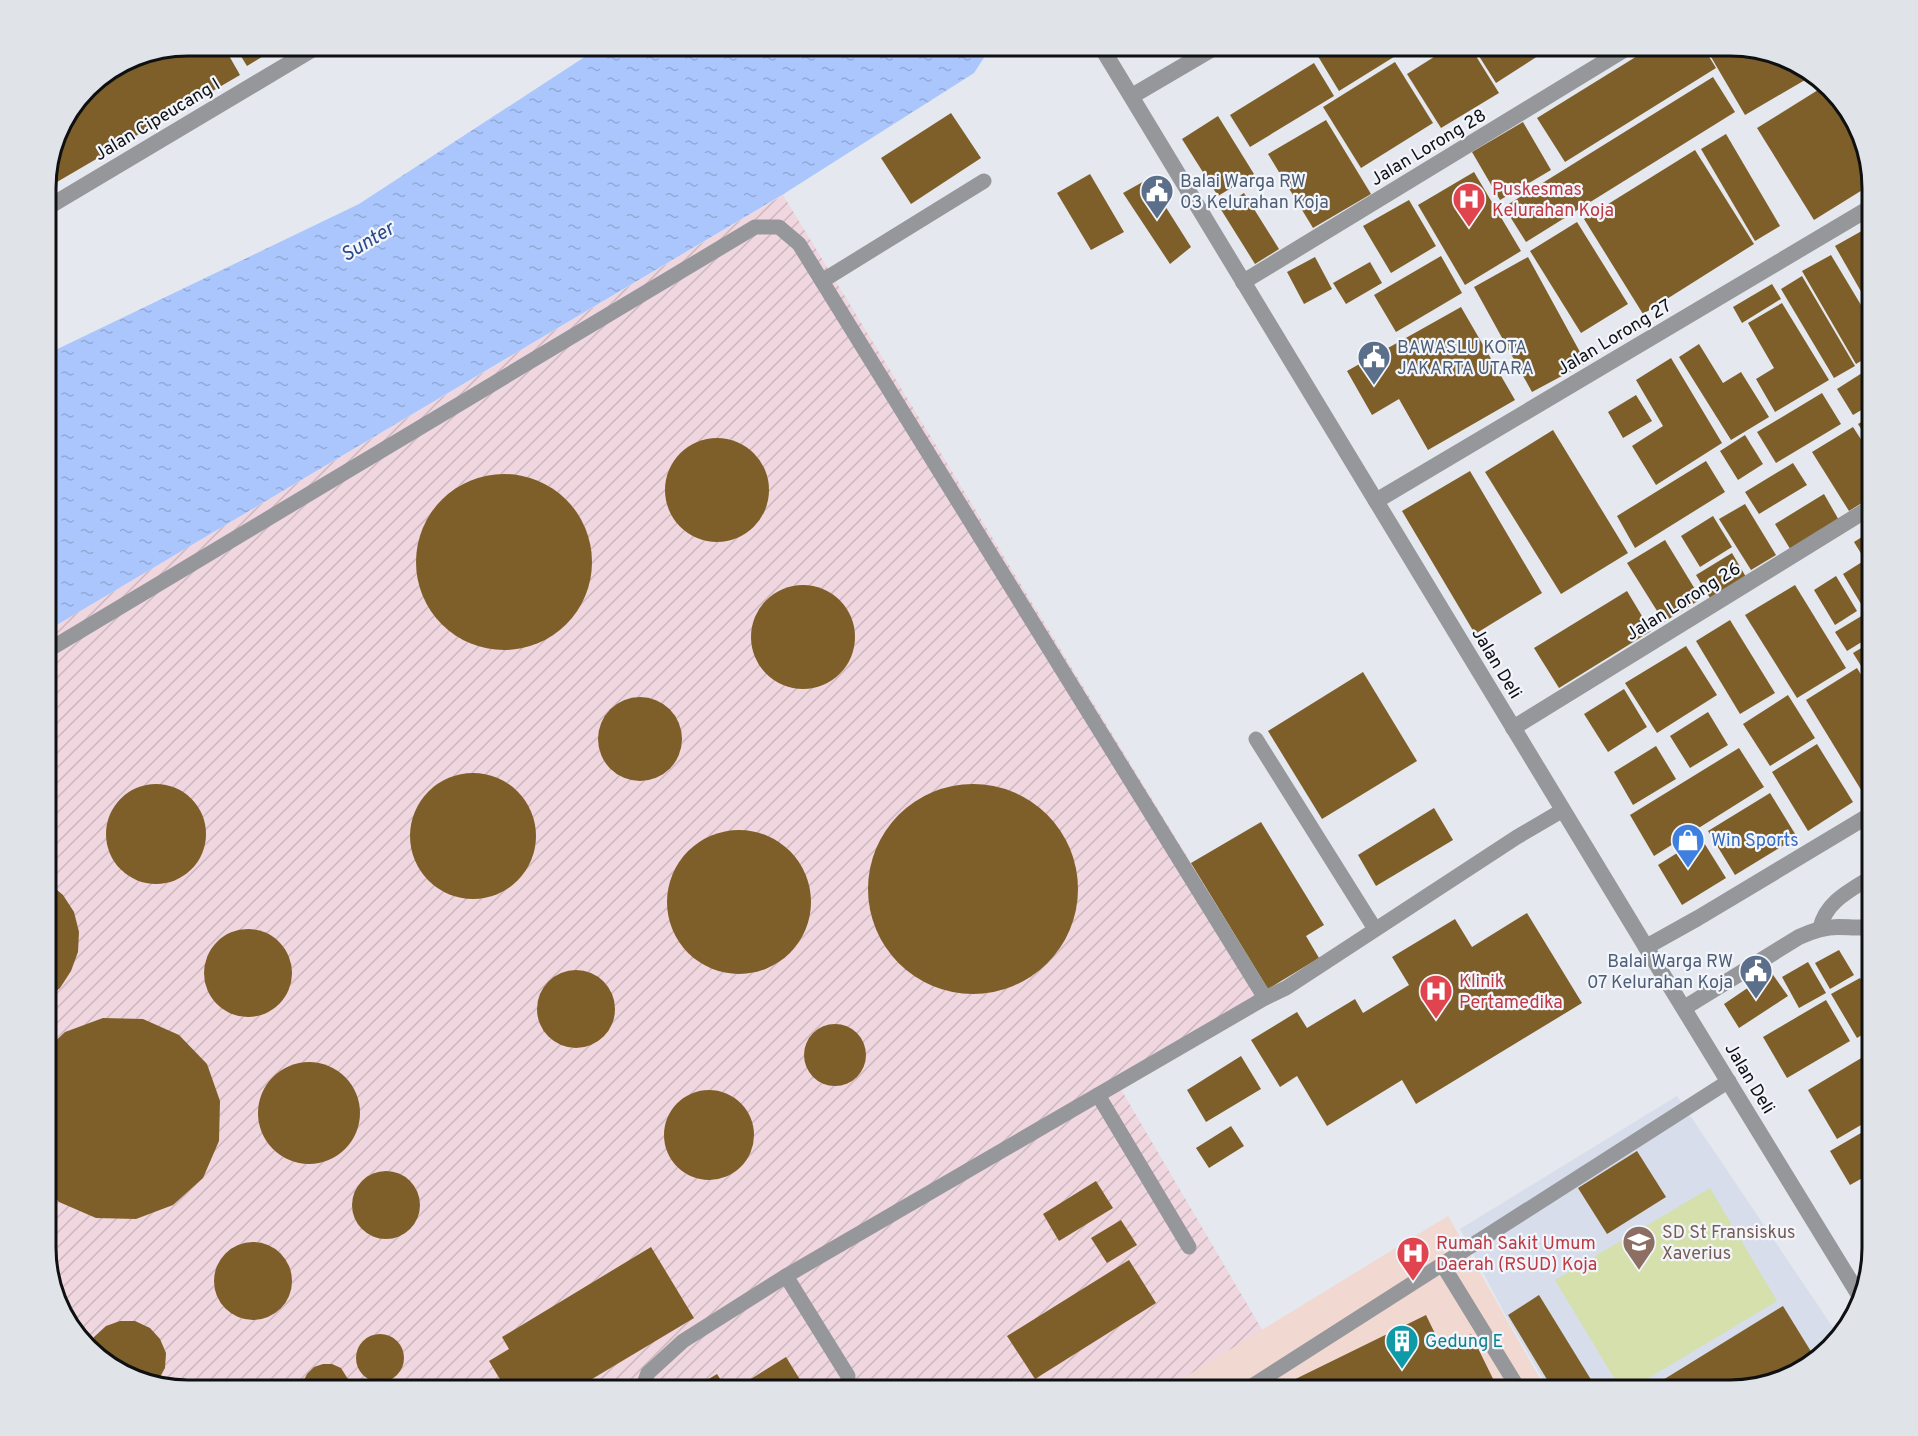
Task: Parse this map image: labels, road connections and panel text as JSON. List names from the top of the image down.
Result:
{
  "streets": {
    "street": [
      "Jalan Cipeucang I",
      "Jalan Lorong 28",
      "Jalan Lorong 27",
      "Jalan Lorong 26",
      "Jalan Deli"
    ]
  },
  "crossings": [
    ["Jalan Lorong 28", "Jalan Deli"],
    ["Jalan Lorong 27", "Jalan Deli"],
    ["Jalan Lorong 26", "Jalan Deli"]
  ],
  "water": ["Sunter"],
  "places": {
    "public building": ["Balai Warga RW 03 Kelurahan Koja", "BAWASLU KOTA JAKARTA UTARA", "Balai Warga RW 07 Kelurahan Koja"],
    "hospital": ["Puskesmas Kelurahan Koja", "Klinik Pertamedika", "Rumah Sakit Umum Daerah (RSUD) Koja"],
    "shop": ["Win Sports"],
    "school or university": ["SD St Fransiskus Xaverius"],
    "building": ["Gedung E"]
  }
}
